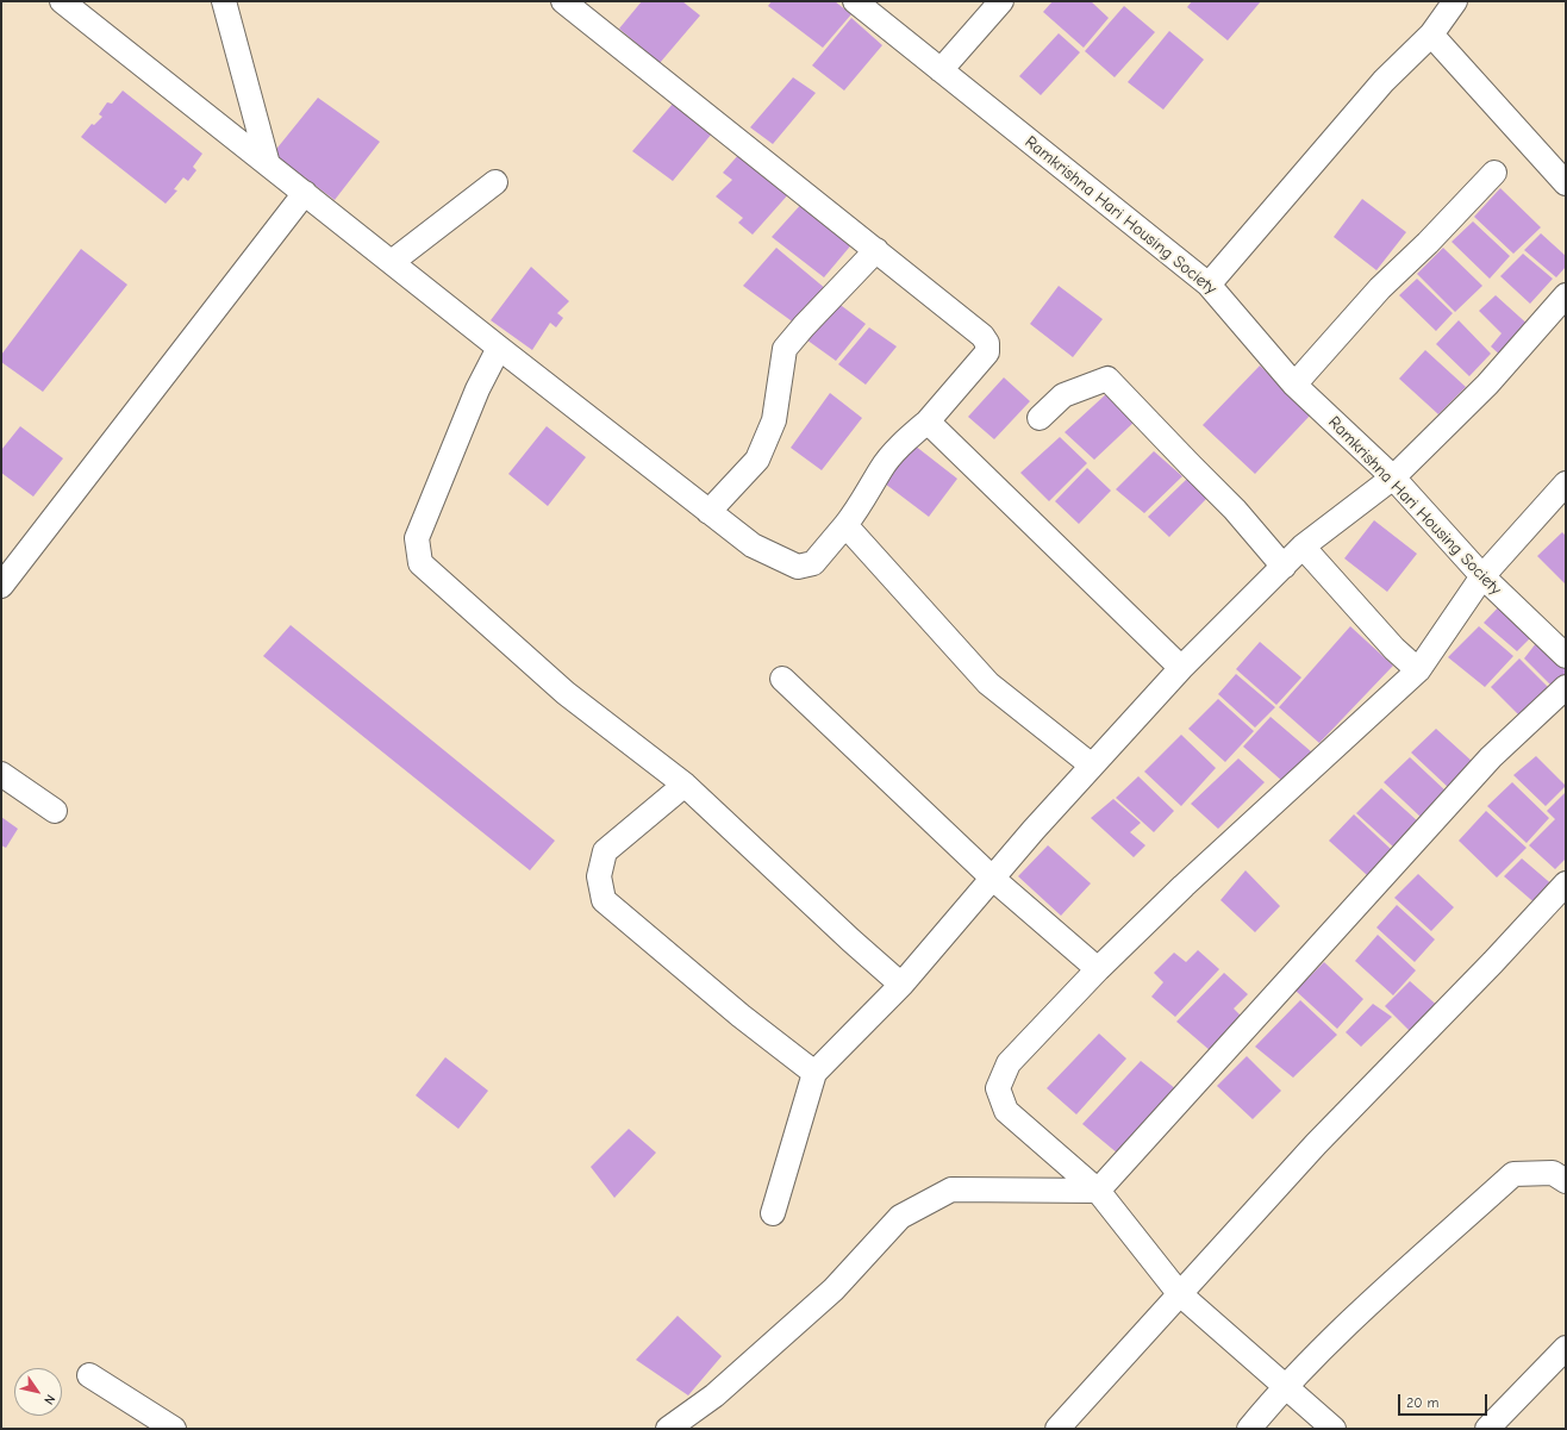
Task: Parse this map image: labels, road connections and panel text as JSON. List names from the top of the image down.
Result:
{
  "streets": {
    "street": ["Ramkrishna Hari Housing Society"]
  },
  "scale_bar": "20 m",
  "north": "bottom right"
}
